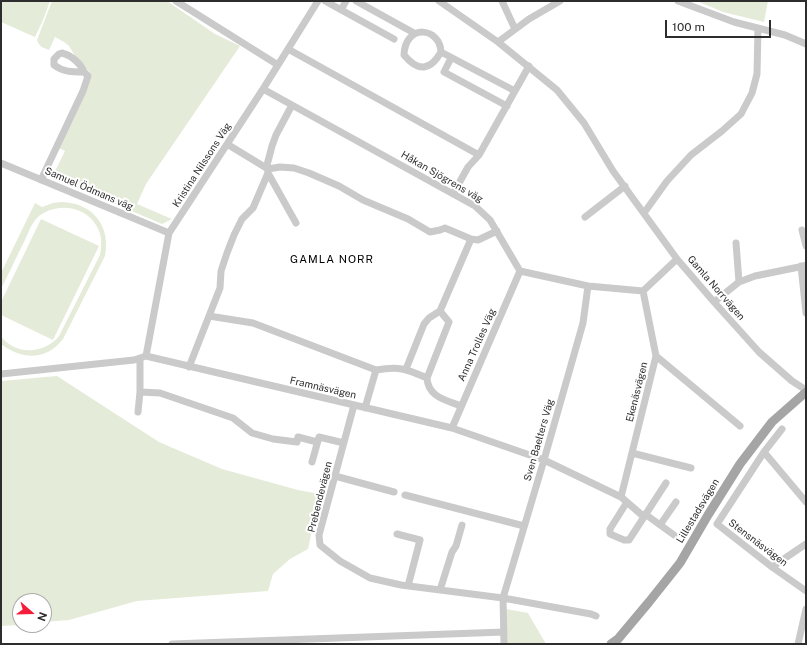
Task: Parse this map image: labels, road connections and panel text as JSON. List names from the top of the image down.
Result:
{
  "streets": {
    "main road": ["Lillestadsvägen"],
    "street": [
      "Kristina Nilssons Väg",
      "Håkan Sjögrens väg",
      "Samuel Ödmans väg",
      "Gamla Norrvägen",
      "Anna Trolles Väg",
      "Framnäsvägen",
      "Ekenäsvägen",
      "Sven Baelters Väg",
      "Prebendevägen",
      "Stensnäsvägen"
    ]
  },
  "crossings": [
    ["Kristina Nilssons Väg", "Håkan Sjögrens väg"],
    ["Kristina Nilssons Väg", "Samuel Ödmans väg"],
    ["Kristina Nilssons Väg", "Framnäsvägen"],
    ["Håkan Sjögrens väg", "Anna Trolles Väg"],
    ["Gamla Norrvägen", "Lillestadsvägen"],
    ["Anna Trolles Väg", "Framnäsvägen"],
    ["Framnäsvägen", "Ekenäsvägen"],
    ["Framnäsvägen", "Sven Baelters Väg"],
    ["Framnäsvägen", "Prebendevägen"],
    ["Sven Baelters Väg", "Prebendevägen"]
  ],
  "districts": ["GAMLA NORR"],
  "scale_bar": "100 m",
  "north": "right"
}
